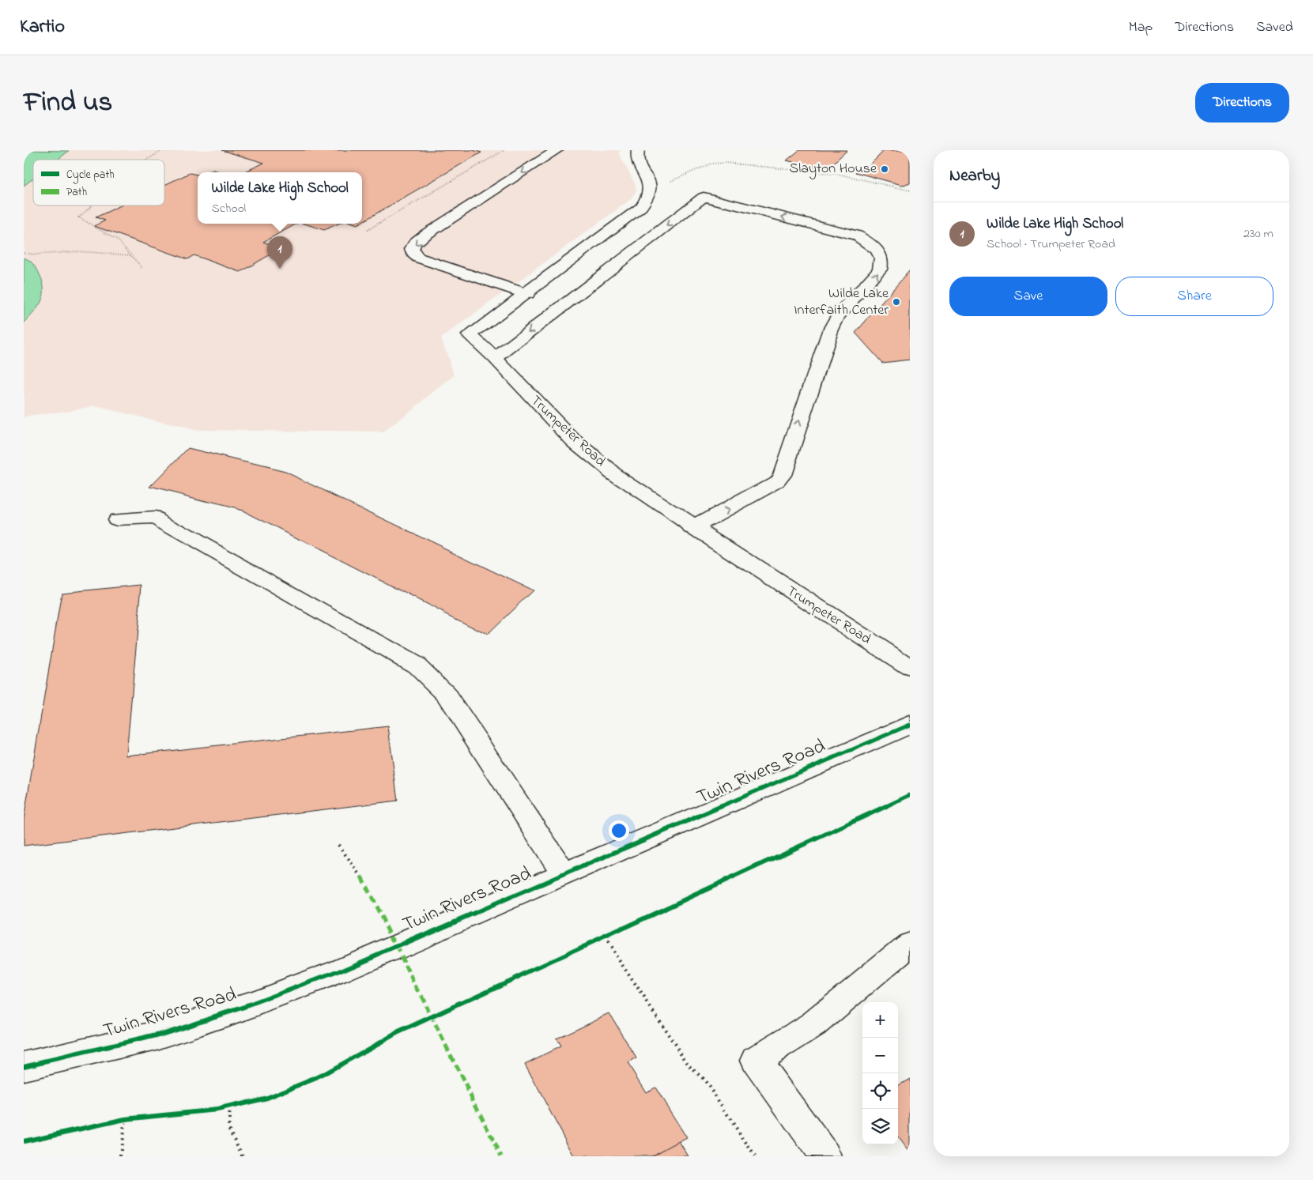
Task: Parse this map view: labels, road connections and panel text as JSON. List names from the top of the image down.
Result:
{
  "streets": {
    "street": ["Trumpeter Road", "Twin Rivers Road"]
  },
  "places": ["Slayton House", "Wilde Lake Interfaith Center"],
  "legend": ["Cycle path", "Path"],
  "page": {
    "header": "Kartio",
    "nav": ["Map", "Directions", "Saved"],
    "title": "Find us",
    "buttons": [
      "Directions",
      ["Save", "Share"]
    ],
    "heading": "Nearby",
    "popup": ["Wilde Lake High School", "School"],
    "list": [
      {
        "mark": "1",
        "name": "Wilde Lake High School",
        "note": "School · Trumpeter Road",
        "value": "230 m"
      }
    ],
    "pins": "1",
    "map_buttons": ["+", "−"]
  }
}
